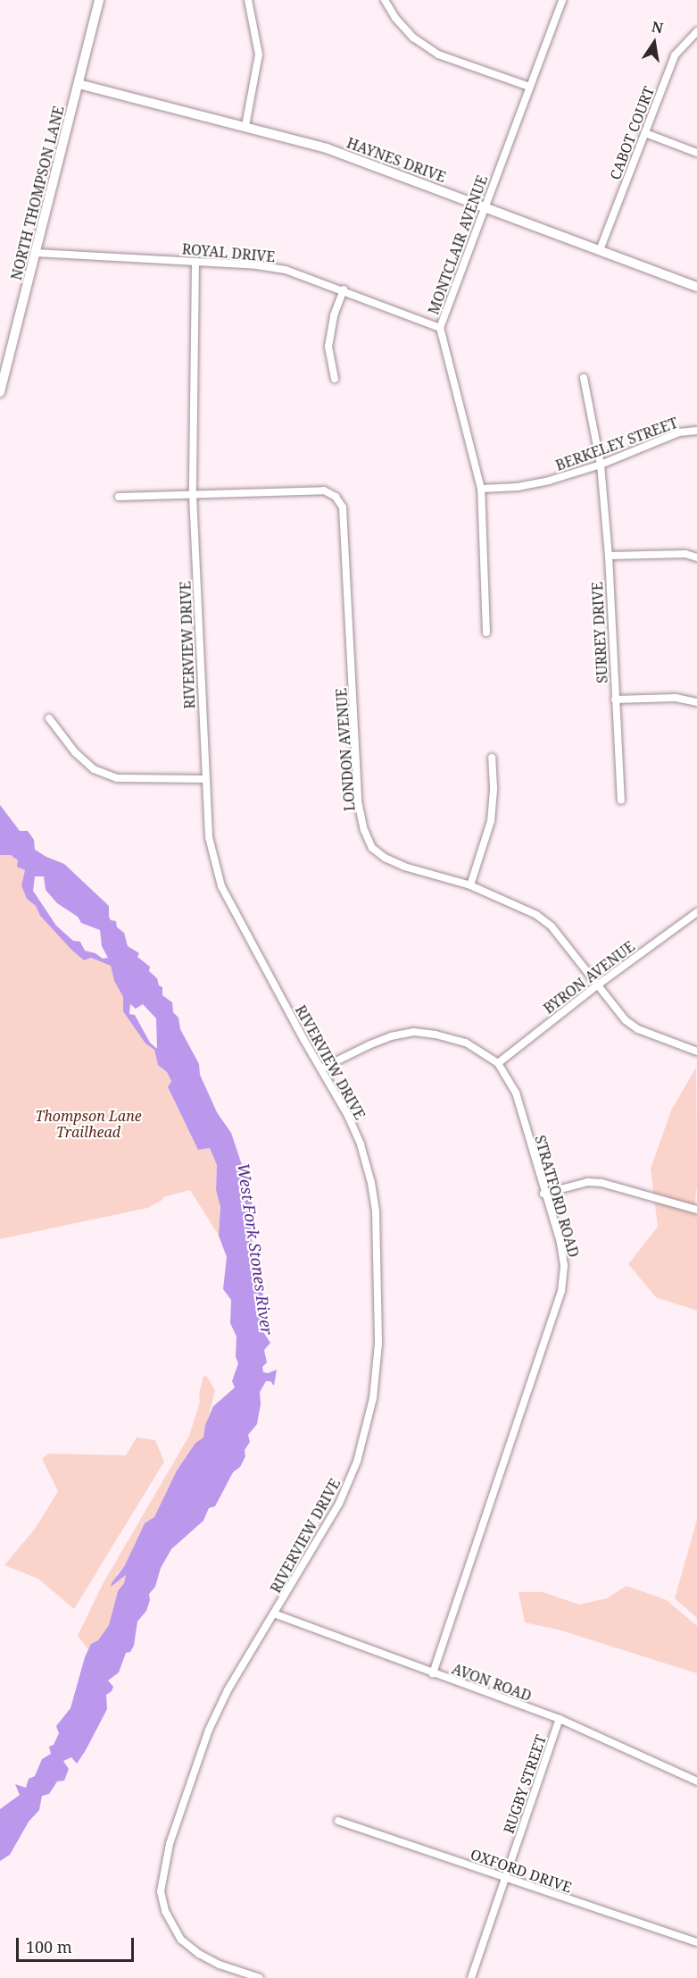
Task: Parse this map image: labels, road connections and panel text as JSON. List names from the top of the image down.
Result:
{
  "streets": {
    "street": [
      "CABOT COURT",
      "HAYNES DRIVE",
      "NORTH THOMPSON LANE",
      "MONTCLAIR AVENUE",
      "ROYAL DRIVE",
      "BERKELEY STREET",
      "SURREY DRIVE",
      "RIVERVIEW DRIVE",
      "LONDON AVENUE",
      "BYRON AVENUE",
      "STRATFORD ROAD",
      "AVON ROAD",
      "RUGBY STREET",
      "OXFORD DRIVE"
    ]
  },
  "crossings": [
    ["CABOT COURT", "HAYNES DRIVE"],
    ["HAYNES DRIVE", "NORTH THOMPSON LANE"],
    ["HAYNES DRIVE", "MONTCLAIR AVENUE"],
    ["NORTH THOMPSON LANE", "ROYAL DRIVE"],
    ["MONTCLAIR AVENUE", "ROYAL DRIVE"],
    ["MONTCLAIR AVENUE", "BERKELEY STREET"],
    ["ROYAL DRIVE", "RIVERVIEW DRIVE"],
    ["BERKELEY STREET", "SURREY DRIVE"],
    ["RIVERVIEW DRIVE", "LONDON AVENUE"],
    ["RIVERVIEW DRIVE", "STRATFORD ROAD"],
    ["RIVERVIEW DRIVE", "AVON ROAD"],
    ["LONDON AVENUE", "BYRON AVENUE"],
    ["BYRON AVENUE", "STRATFORD ROAD"],
    ["STRATFORD ROAD", "AVON ROAD"],
    ["AVON ROAD", "RUGBY STREET"],
    ["RUGBY STREET", "OXFORD DRIVE"]
  ],
  "water": ["West Fork Stones River"],
  "parks": ["Thompson Lane Trailhead"],
  "scale_bar": "100 m",
  "north": "top"
}
